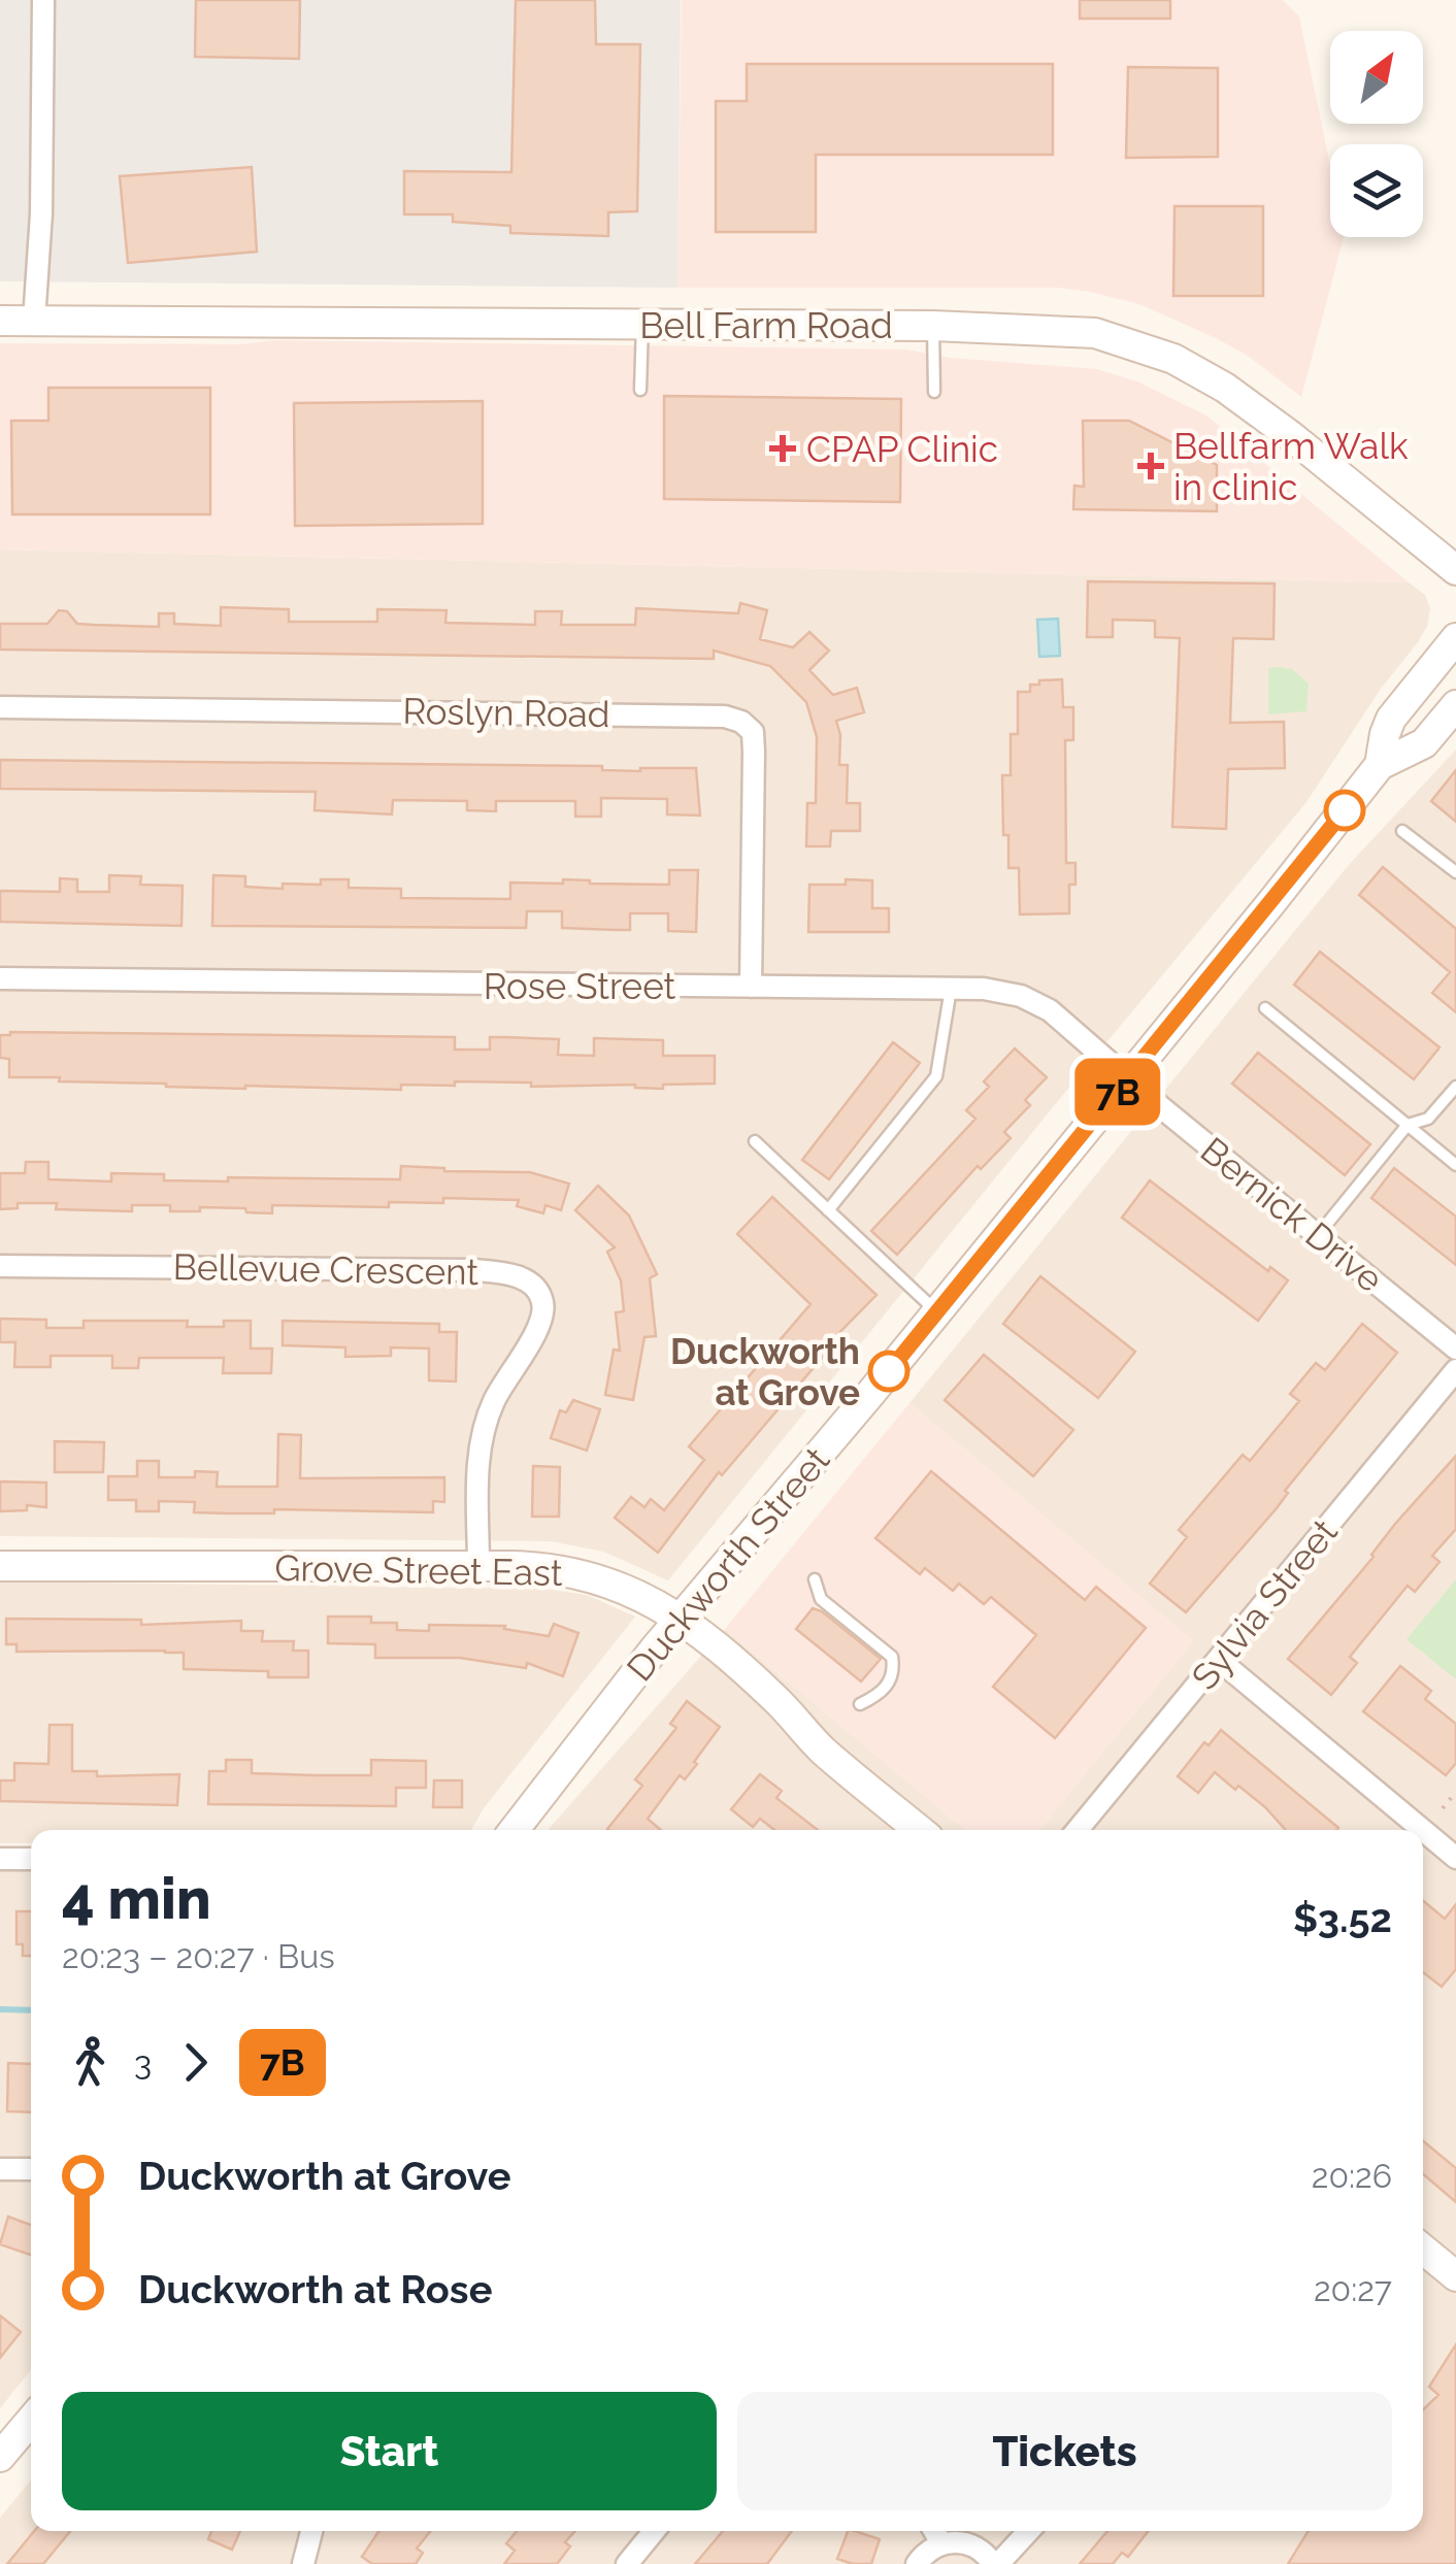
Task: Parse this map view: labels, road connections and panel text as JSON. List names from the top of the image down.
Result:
{
  "streets": {
    "street": [
      "Bell Farm Road",
      "Roslyn Road",
      "Rose Street",
      "Bernick Drive",
      "Bellevue Crescent",
      "Duckworth Street",
      "Grove Street East",
      "Sylvia Street"
    ]
  },
  "crossings": [
    ["Roslyn Road", "Rose Street"],
    ["Rose Street", "Bernick Drive"],
    ["Rose Street", "Duckworth Street"],
    ["Bernick Drive", "Duckworth Street"],
    ["Bellevue Crescent", "Grove Street East"],
    ["Duckworth Street", "Grove Street East"]
  ],
  "places": {
    "health": ["CPAP Clinic", "Bellfarm Walk in clinic"],
    "other": ["Duckworth at Grove"]
  },
  "lines": ["bus line 7B"],
  "north": "top right",
  "page": {
    "on_map": "7B",
    "heading": ["4 min", "20:23 – 20:27 · Bus", "$3.52"],
    "legs": ["3", "7B"],
    "list": [
      {
        "name": "Duckworth at Grove",
        "value": "20:26"
      },
      {
        "name": "Duckworth at Rose",
        "value": "20:27"
      }
    ],
    "buttons": ["Start", "Tickets"]
  }
}
